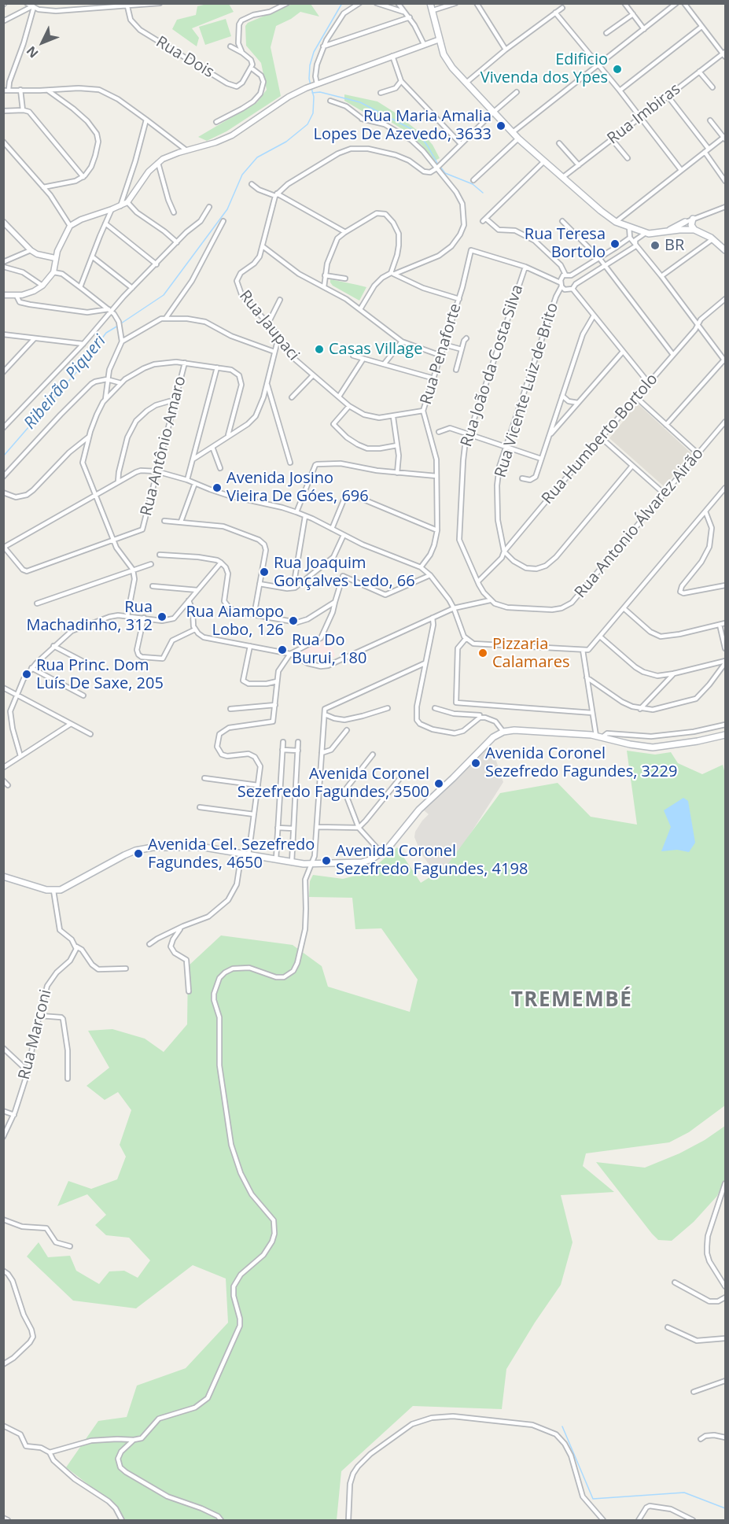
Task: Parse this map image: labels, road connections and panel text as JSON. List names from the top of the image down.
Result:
{
  "streets": {
    "street": [
      "Rua Dois",
      "Rua Imbiras",
      "Rua Jaupaci",
      "Rua Penaforte",
      "Rua João da Costa Silva",
      "Rua Vicente Luiz de Brito",
      "Rua Humberto Bortolo",
      "Rua Antônio Amaro",
      "Rua Antonio Álvarez Airão",
      "Rua Marconi"
    ]
  },
  "crossings": [
    ["Rua Jaupaci", "Rua Penaforte"],
    ["Rua Penaforte", "Rua João da Costa Silva"],
    ["Rua João da Costa Silva", "Rua Humberto Bortolo"],
    ["Rua João da Costa Silva", "Rua Antonio Álvarez Airão"],
    ["Rua Vicente Luiz de Brito", "Rua Humberto Bortolo"]
  ],
  "districts": ["TREMEMBÉ"],
  "water": ["Ribeirão Piqueri"],
  "places": [
    "Edificio Vivenda dos Ypes",
    "Rua Maria Amalia Lopes De Azevedo, 3633",
    "Rua Teresa Bortolo",
    "BR",
    "Casas Village",
    "Avenida Josino Vieira De Góes, 696",
    "Rua Joaquim Gonçalves Ledo, 66",
    "Rua Machadinho, 312",
    "Rua Aiamopo Lobo, 126",
    "Rua Do Burui, 180",
    "Pizzaria Calamares",
    "Rua Princ. Dom Luís De Saxe, 205",
    "Avenida Coronel Sezefredo Fagundes, 3229",
    "Avenida Coronel Sezefredo Fagundes, 3500",
    "Avenida Cel. Sezefredo Fagundes, 4650",
    "Avenida Coronel Sezefredo Fagundes, 4198"
  ],
  "north": "bottom left"
}
